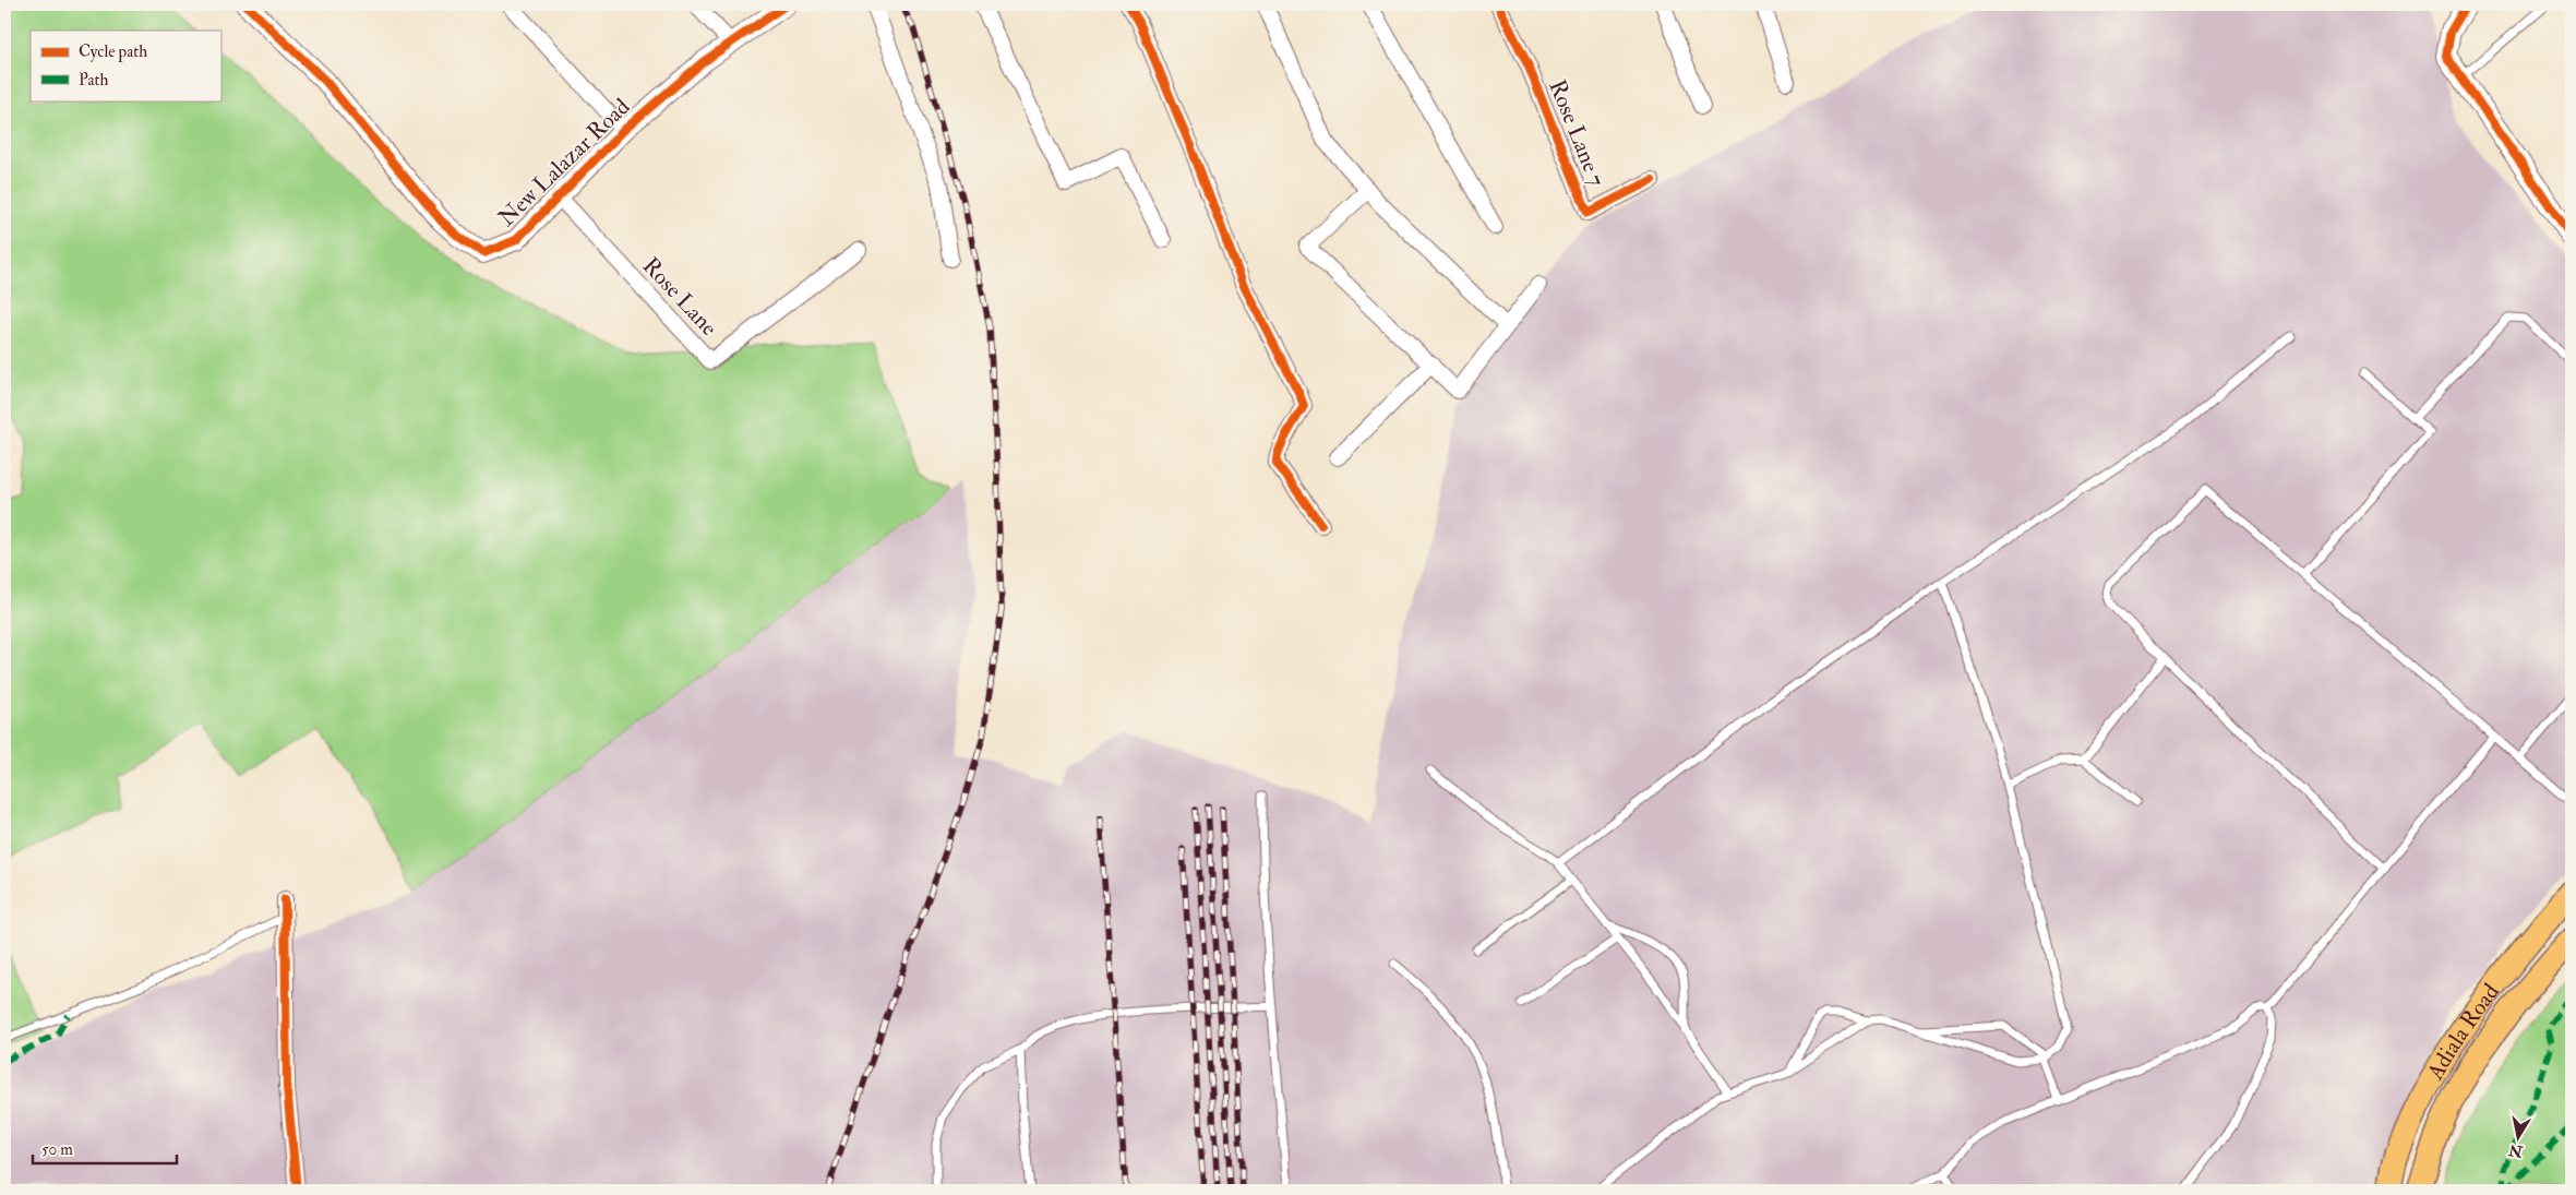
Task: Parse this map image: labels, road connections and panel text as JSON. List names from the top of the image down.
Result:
{
  "streets": {
    "main road": ["Adiala Road"],
    "street": ["Rose Lane 7", "New Lalazar Road", "Rose Lane"]
  },
  "crossings": [
    ["New Lalazar Road", "Rose Lane"]
  ],
  "legend": ["Cycle path", "Path"],
  "scale_bar": "50 m",
  "north": "bottom"
}
